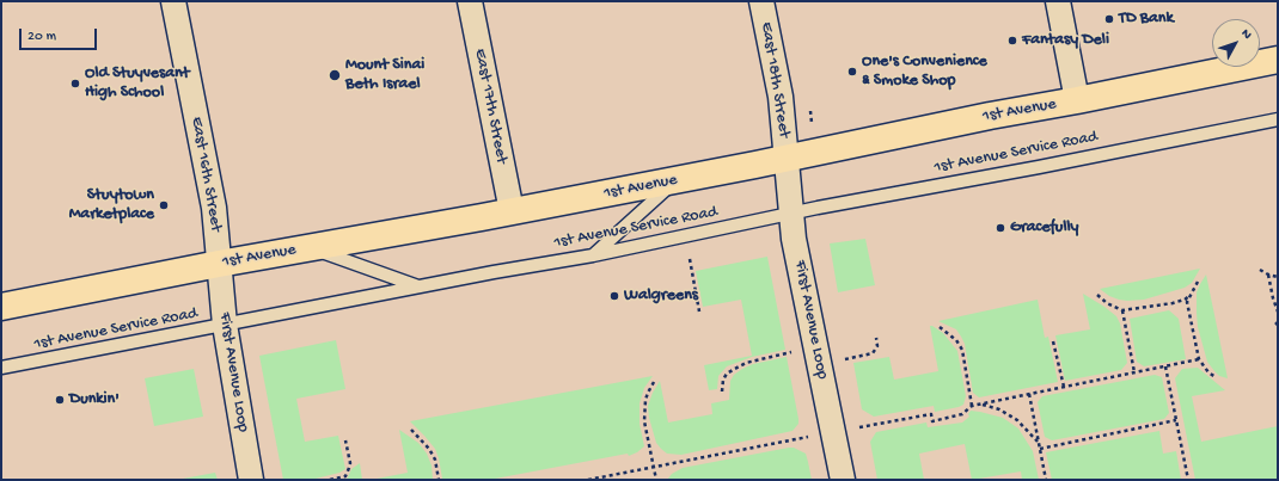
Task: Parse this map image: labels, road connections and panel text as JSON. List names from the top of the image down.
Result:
{
  "streets": {
    "main road": ["1st Avenue"],
    "street": [
      "East 18th Street",
      "East 17th Street",
      "East 16th Street",
      "First Avenue Loop"
    ],
    "lane": ["1st Avenue Service Road"]
  },
  "crossings": [
    ["East 18th Street", "1st Avenue"],
    ["East 18th Street", "First Avenue Loop"],
    ["East 17th Street", "1st Avenue"],
    ["1st Avenue", "East 16th Street"],
    ["1st Avenue", "First Avenue Loop"],
    ["1st Avenue Service Road", "First Avenue Loop"],
    ["East 16th Street", "First Avenue Loop"]
  ],
  "places": [
    "TD Bank",
    "Fantasy Deli",
    "One's Convenience & Smoke Shop",
    "Mount Sinai Beth Israel",
    "Old Stuyvesant High School",
    "Stuytown Marketplace",
    "Gracefully",
    "Walgreens",
    "Dunkin'"
  ],
  "scale_bar": "20 m",
  "north": "top right"
}
